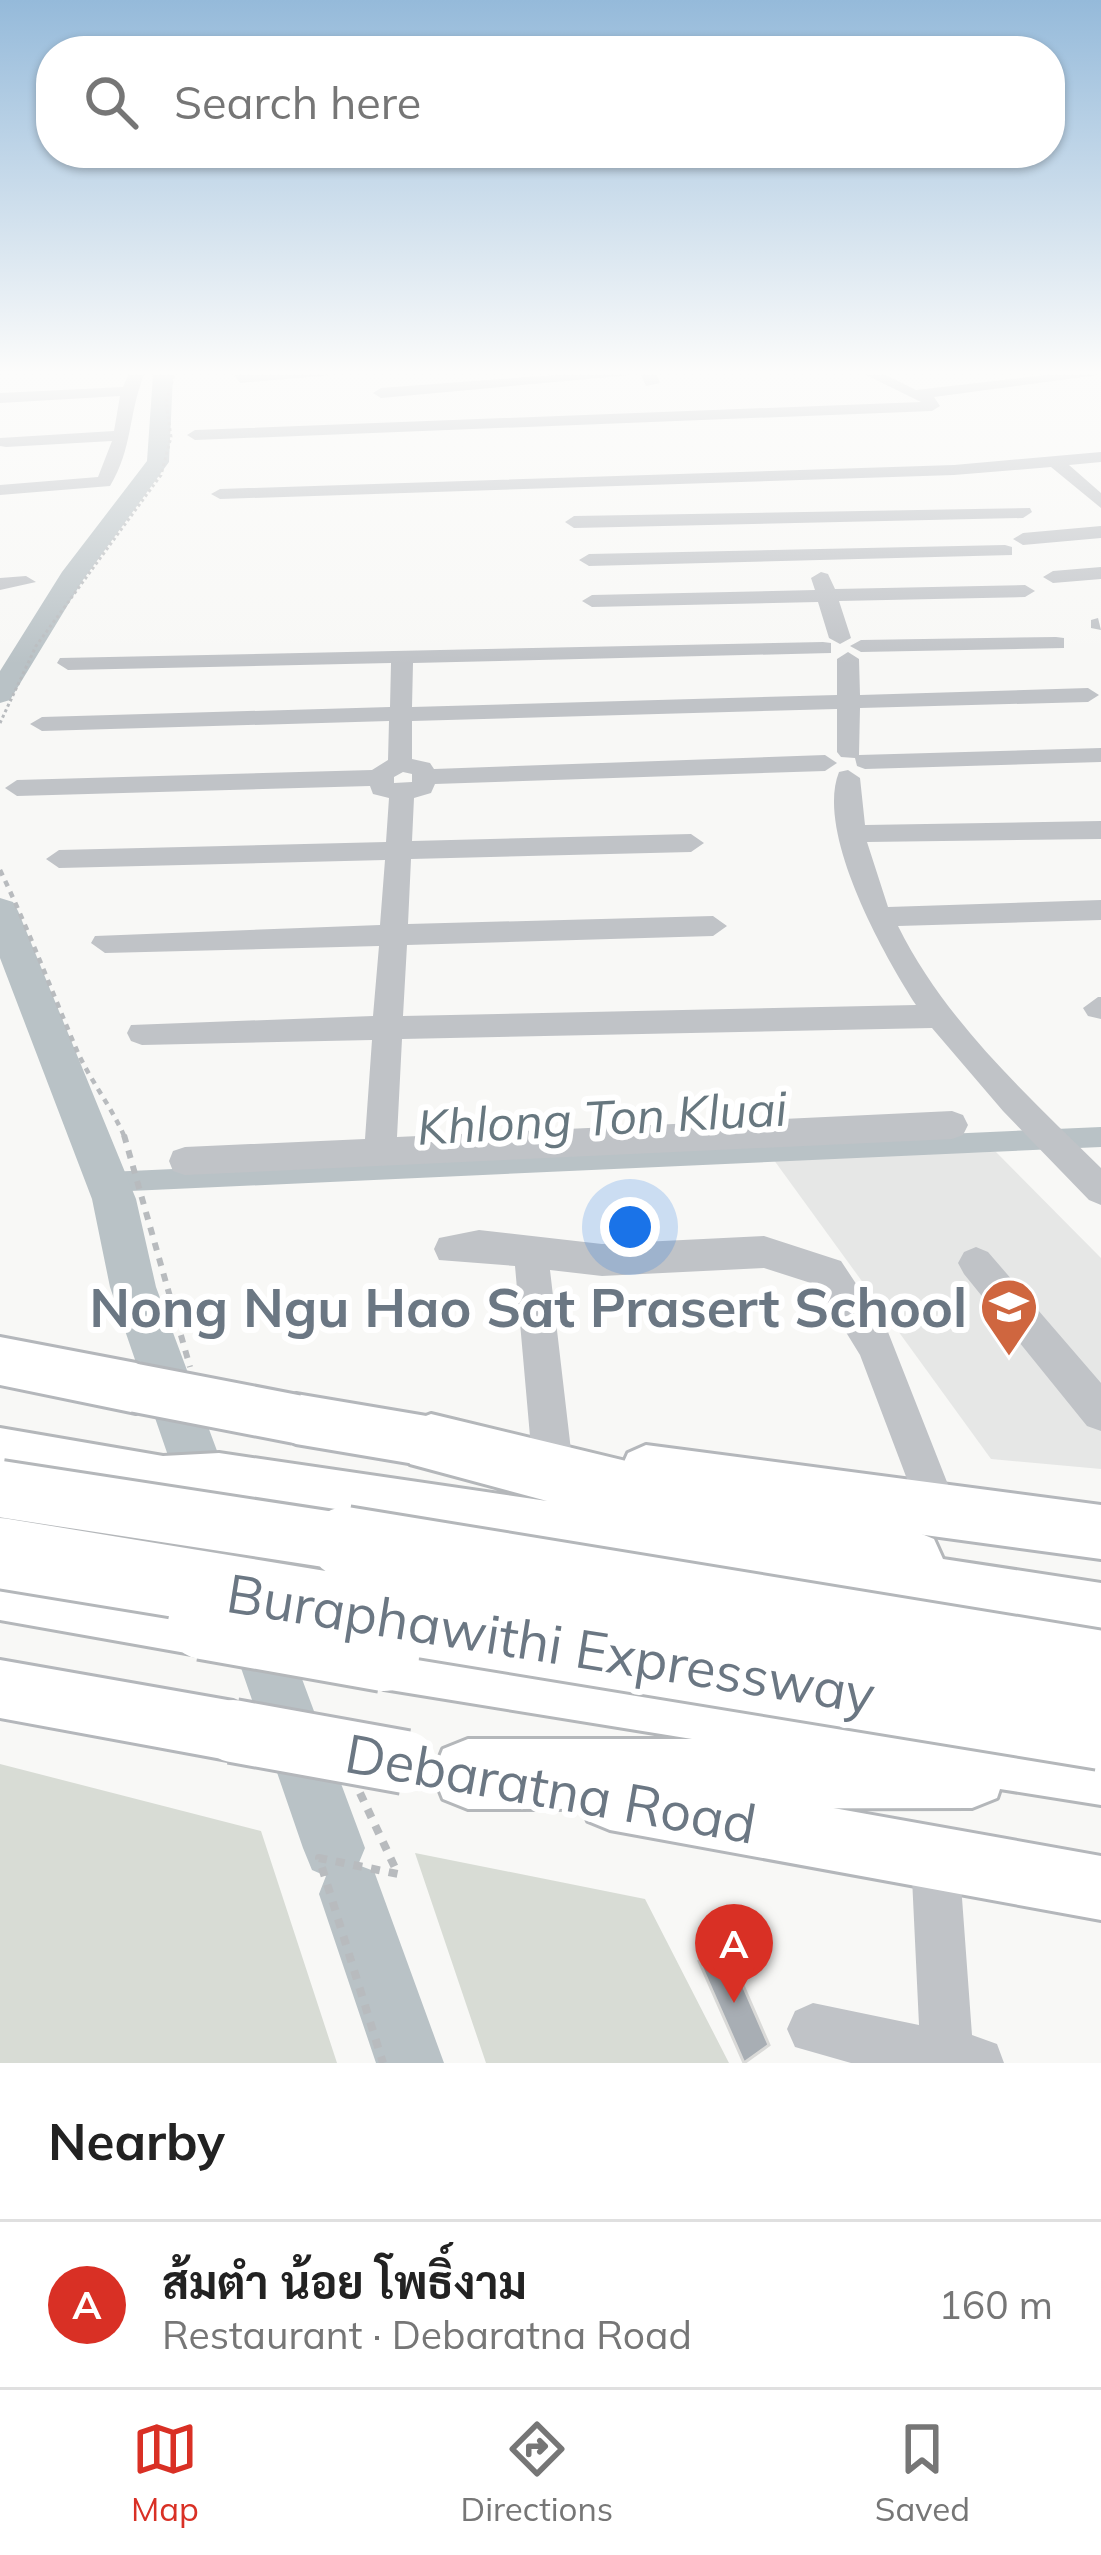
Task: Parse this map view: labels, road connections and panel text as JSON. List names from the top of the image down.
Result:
{
  "streets": {
    "highway": ["Buraphawithi Expressway"],
    "main road": ["Debaratna Road"]
  },
  "water": ["Khlong Ton Kluai"],
  "places": {
    "school or university": ["Nong Ngu Hao Sat Prasert School"]
  },
  "page": {
    "search": "Search here",
    "pins": "A",
    "heading": "Nearby",
    "list": [
      {
        "mark": "A",
        "name": "ส้มตำ น้อย โพธิ์งาม",
        "note": "Restaurant · Debaratna Road",
        "value": "160 m"
      }
    ],
    "nav": ["Map", "Directions", "Saved"]
  }
}
